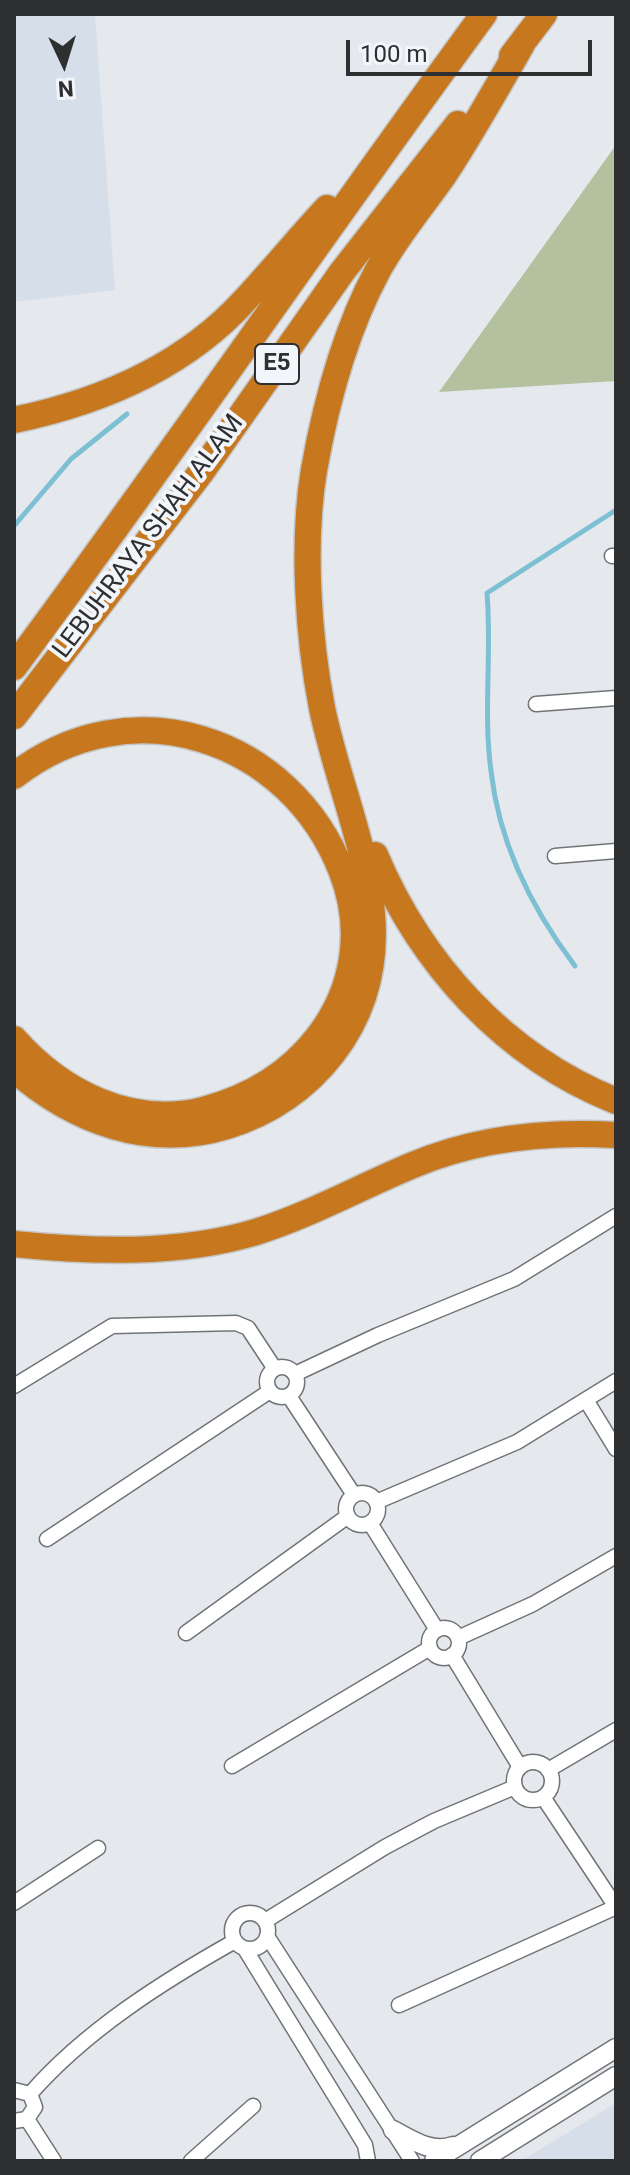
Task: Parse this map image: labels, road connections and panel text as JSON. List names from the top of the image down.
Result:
{
  "streets": {
    "highway": ["E5", "LEBUHRAYA SHAH ALAM"]
  },
  "scale_bar": "100 m",
  "north": "bottom"
}
